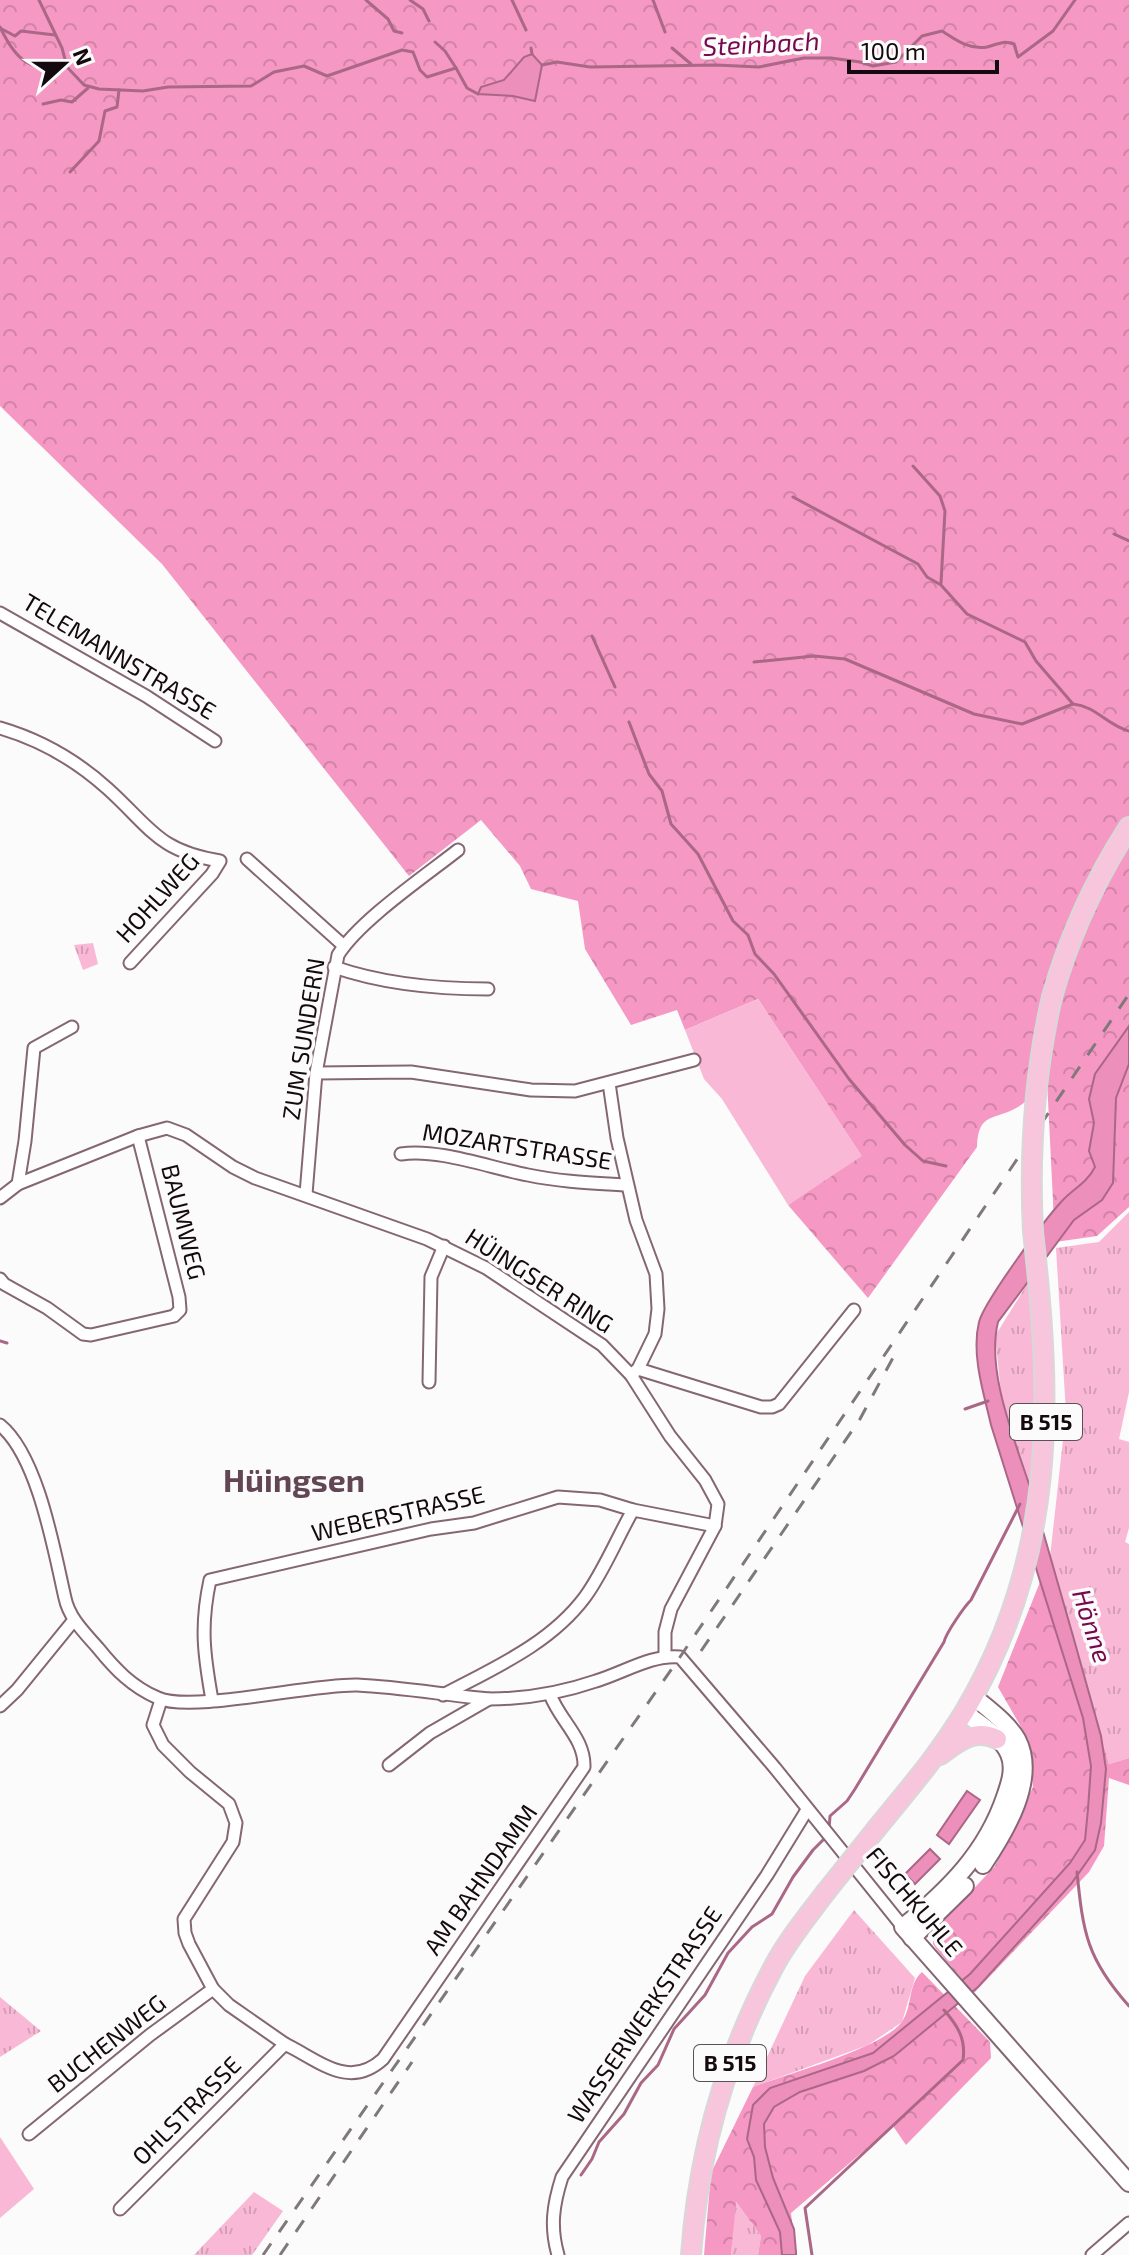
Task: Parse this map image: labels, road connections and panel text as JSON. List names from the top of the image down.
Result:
{
  "streets": {
    "main road": ["B 515", "FISCHKUHLE"],
    "street": [
      "TELEMANNSTRASSE",
      "HOHLWEG",
      "ZUM SUNDERN",
      "MOZARTSTRASSE",
      "BAUMWEG",
      "HÜINGSER RING",
      "WEBERSTRASSE",
      "AM BAHNDAMM",
      "WASSERWERKSTRASSE",
      "BUCHENWEG",
      "OHLSTRASSE"
    ]
  },
  "crossings": [
    ["ZUM SUNDERN", "HÜINGSER RING"],
    ["MOZARTSTRASSE", "HÜINGSER RING"],
    ["BAUMWEG", "HÜINGSER RING"],
    ["HÜINGSER RING", "WEBERSTRASSE"],
    ["AM BAHNDAMM", "OHLSTRASSE"],
    ["FISCHKUHLE", "WASSERWERKSTRASSE"]
  ],
  "districts": ["Hüingsen"],
  "water": ["Steinbach", "Hönne"],
  "scale_bar": "100 m",
  "north": "right"
}
